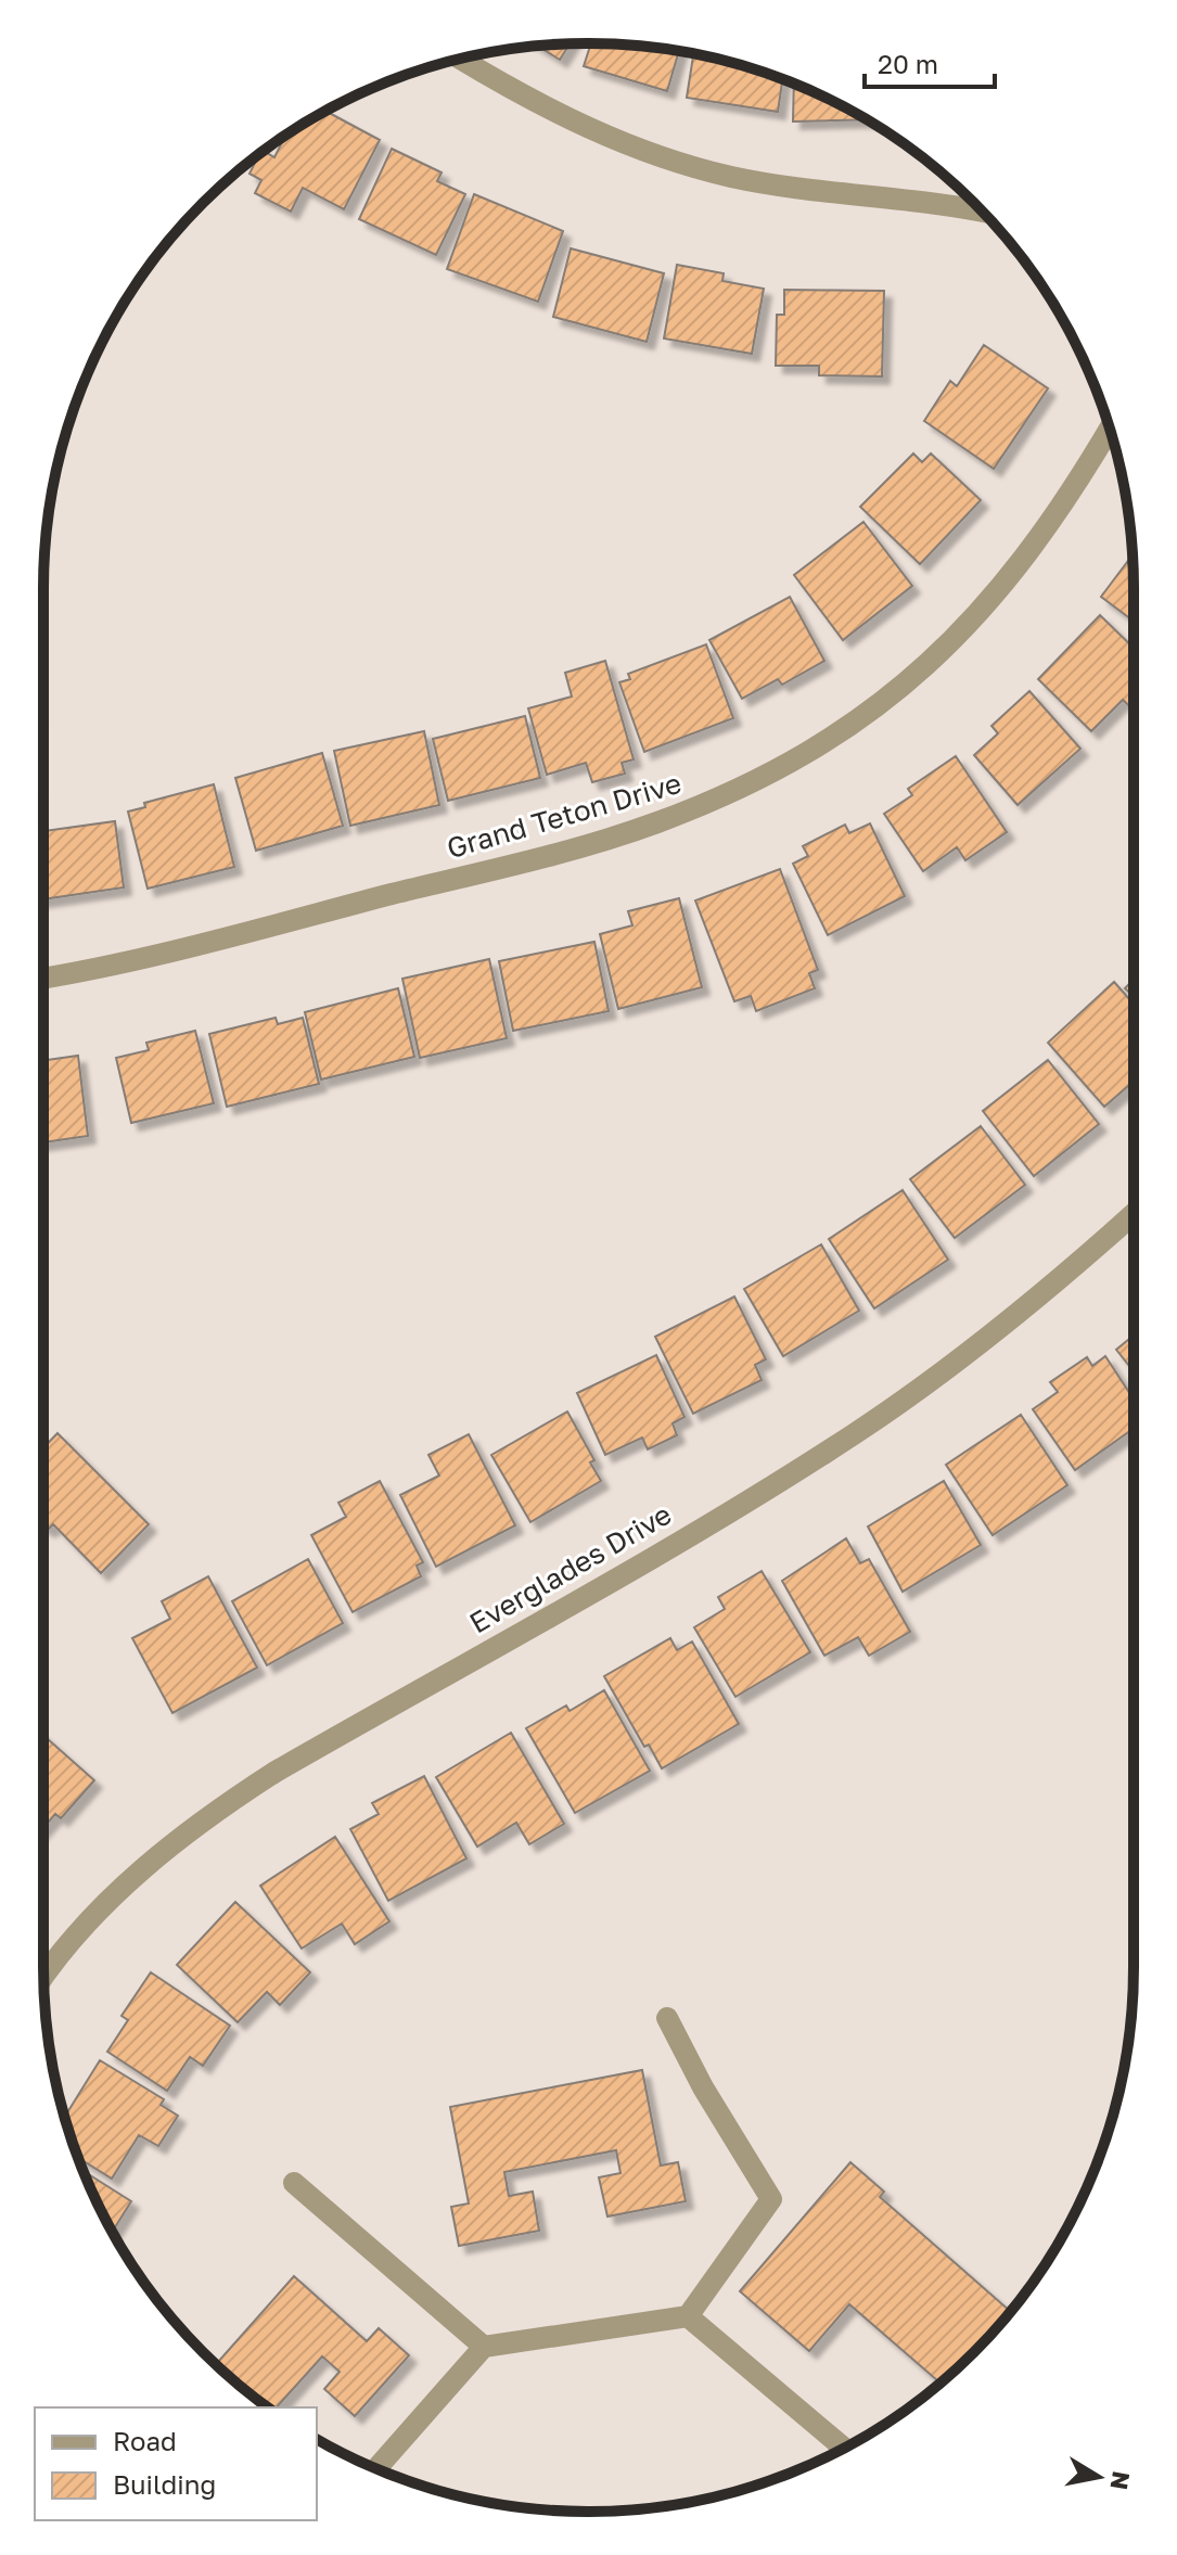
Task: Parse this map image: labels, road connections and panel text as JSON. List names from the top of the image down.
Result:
{
  "streets": {
    "street": ["Grand Teton Drive", "Everglades Drive"]
  },
  "legend": ["Road", "Building"],
  "scale_bar": "20 m",
  "north": "right"
}
